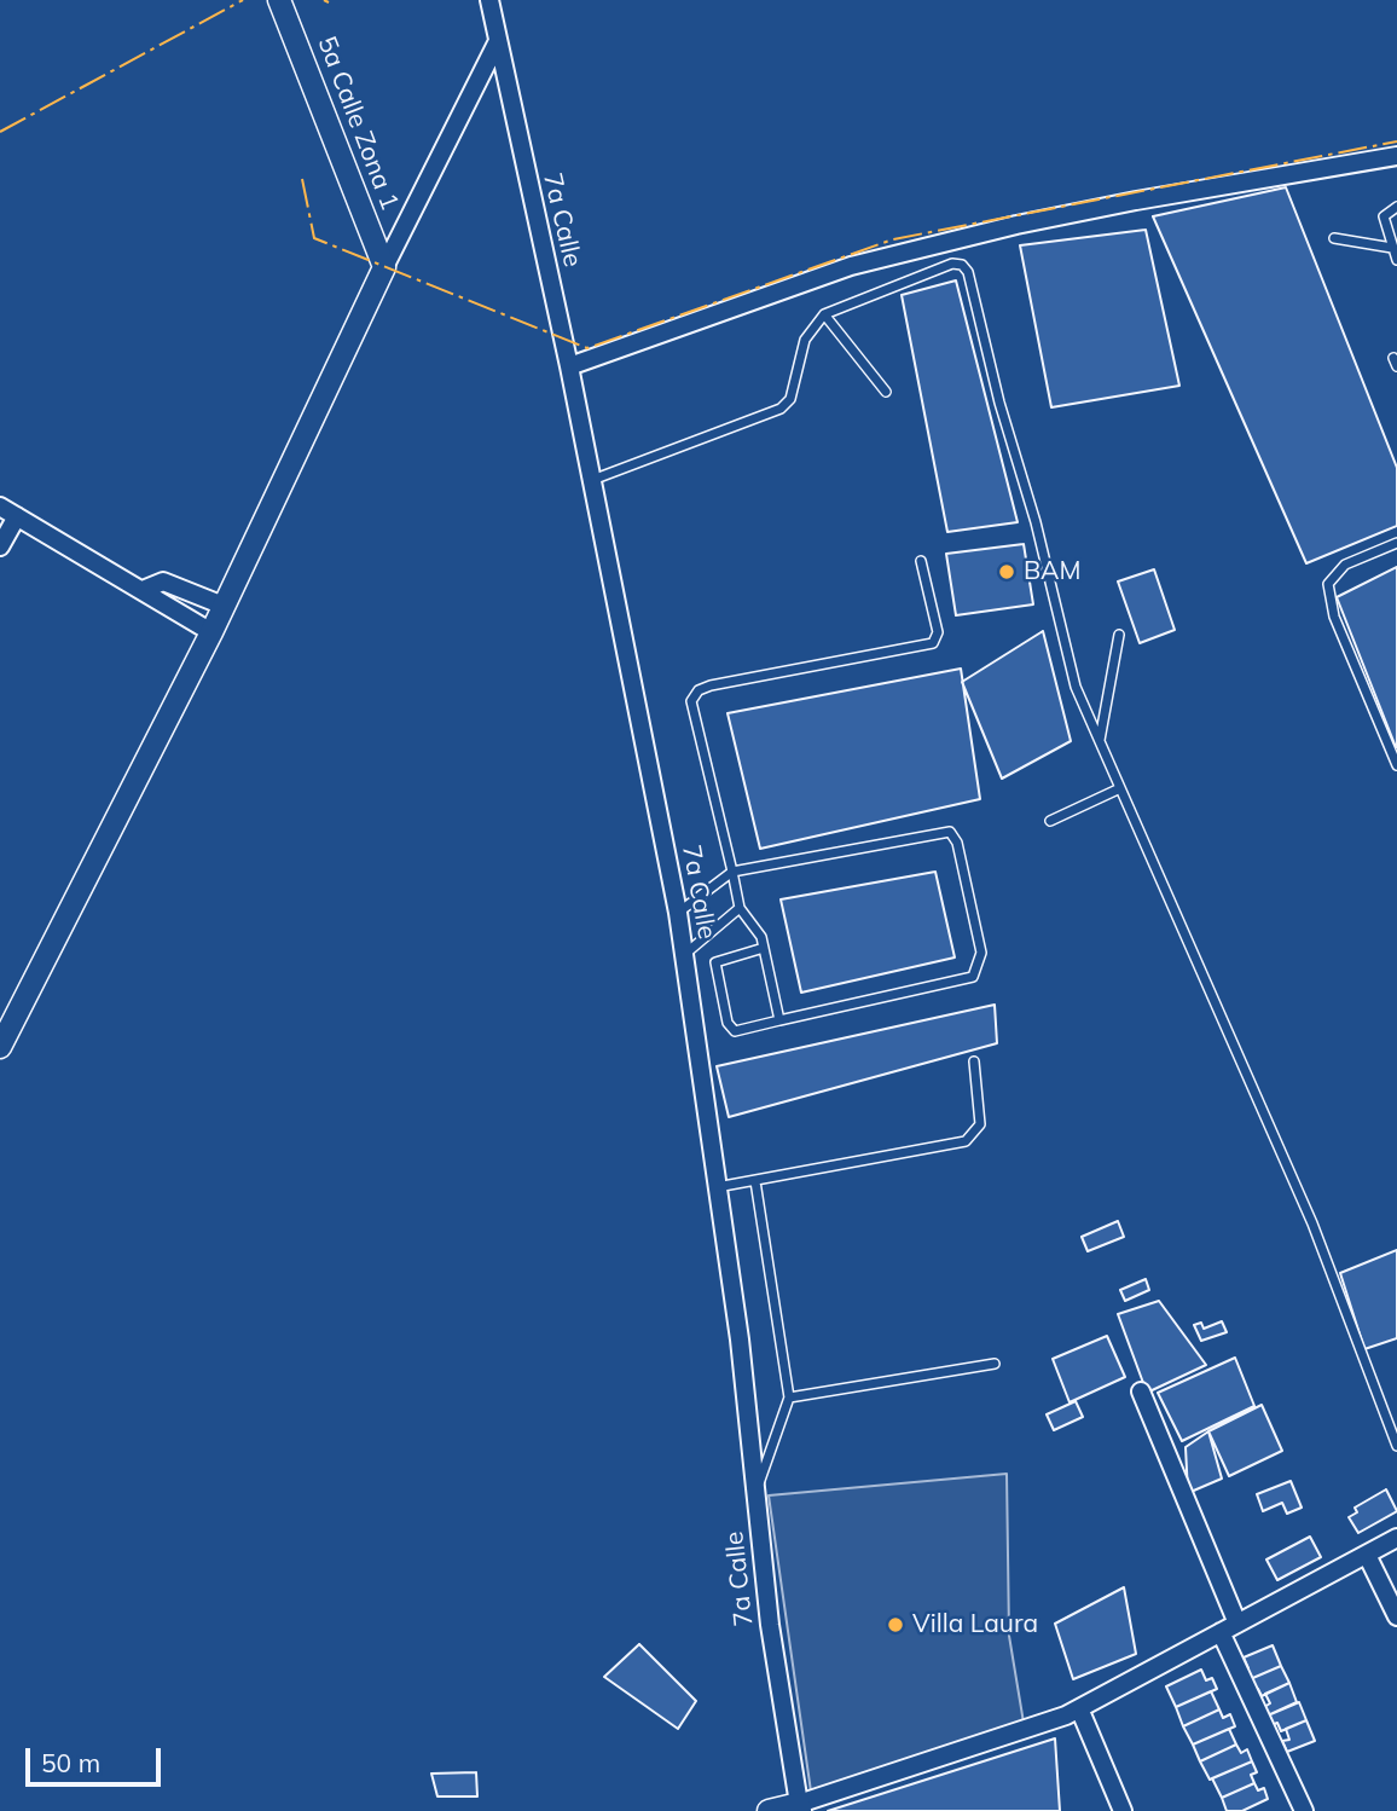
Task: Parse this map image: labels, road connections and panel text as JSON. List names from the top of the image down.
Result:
{
  "streets": {
    "street": ["5a Calle Zona 1", "7a Calle"]
  },
  "places": ["BAM", "Villa Laura"],
  "scale_bar": "50 m"
}
